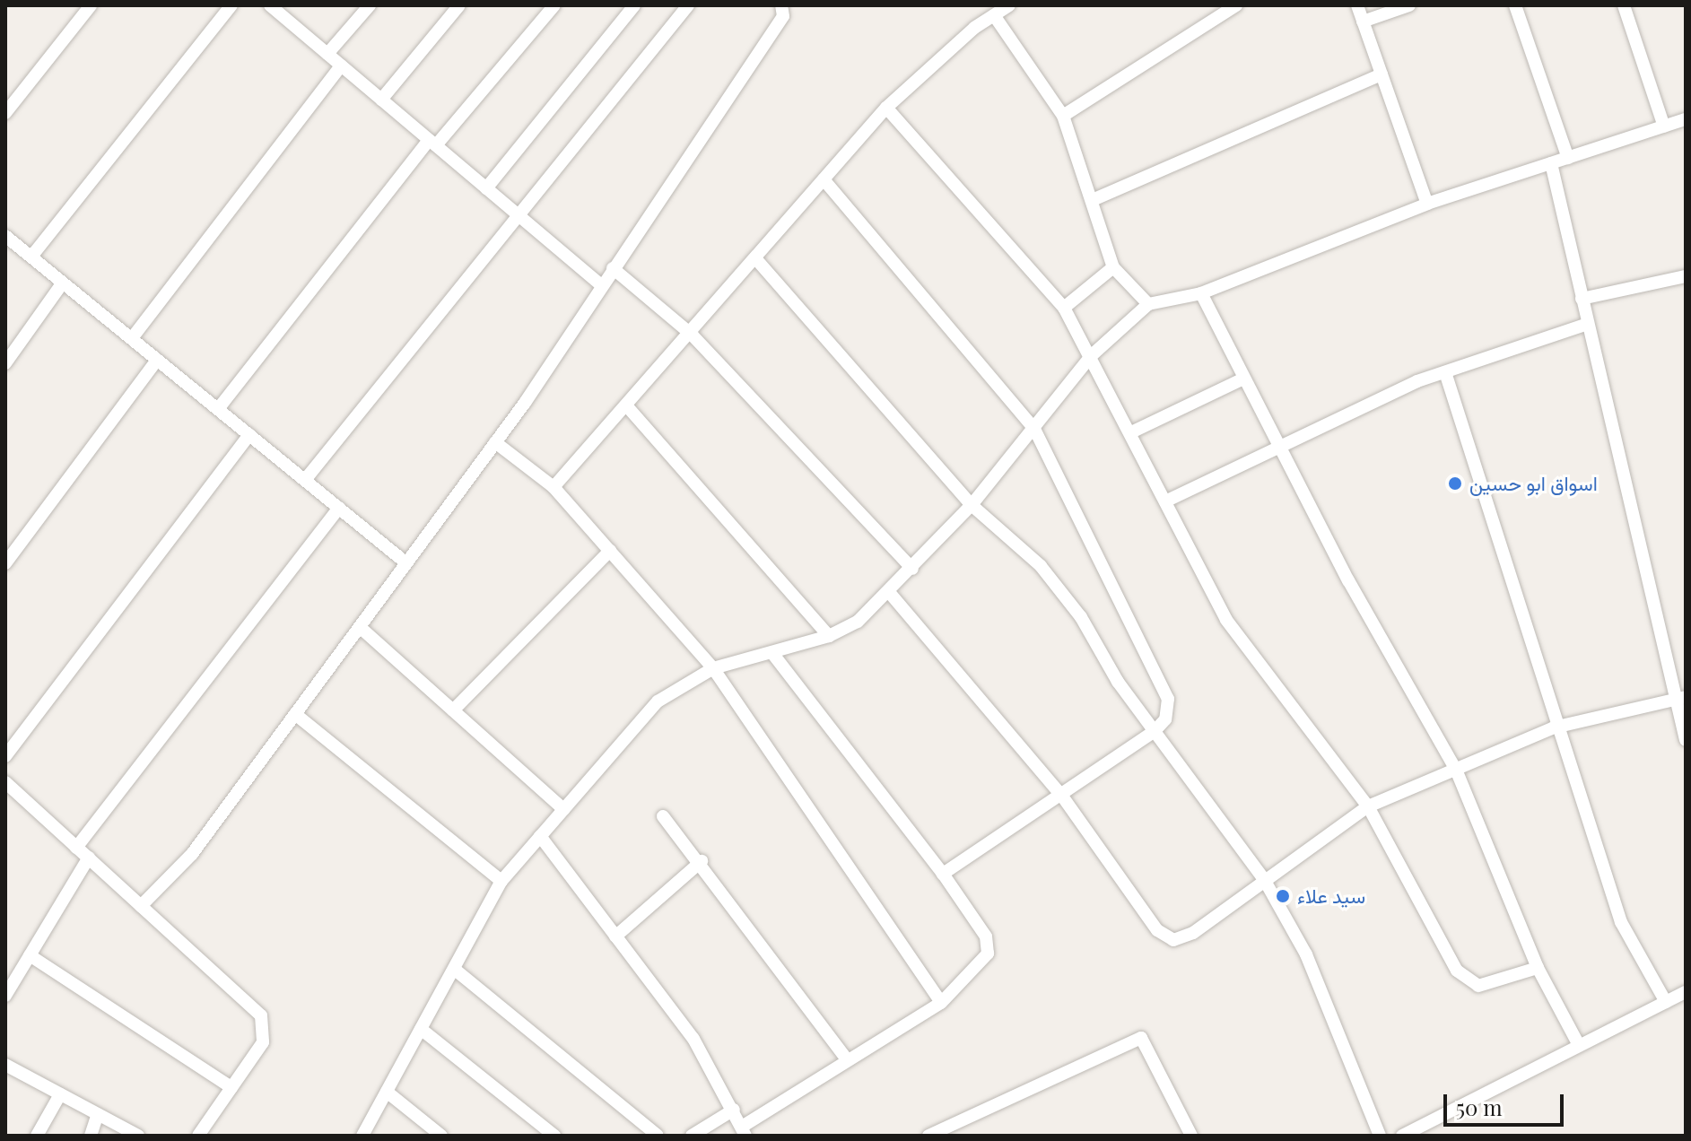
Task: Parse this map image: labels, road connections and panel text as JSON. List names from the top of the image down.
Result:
{
  "places": ["اسواق ابو حسين", "سيد علاء"],
  "scale_bar": "50 m"
}
